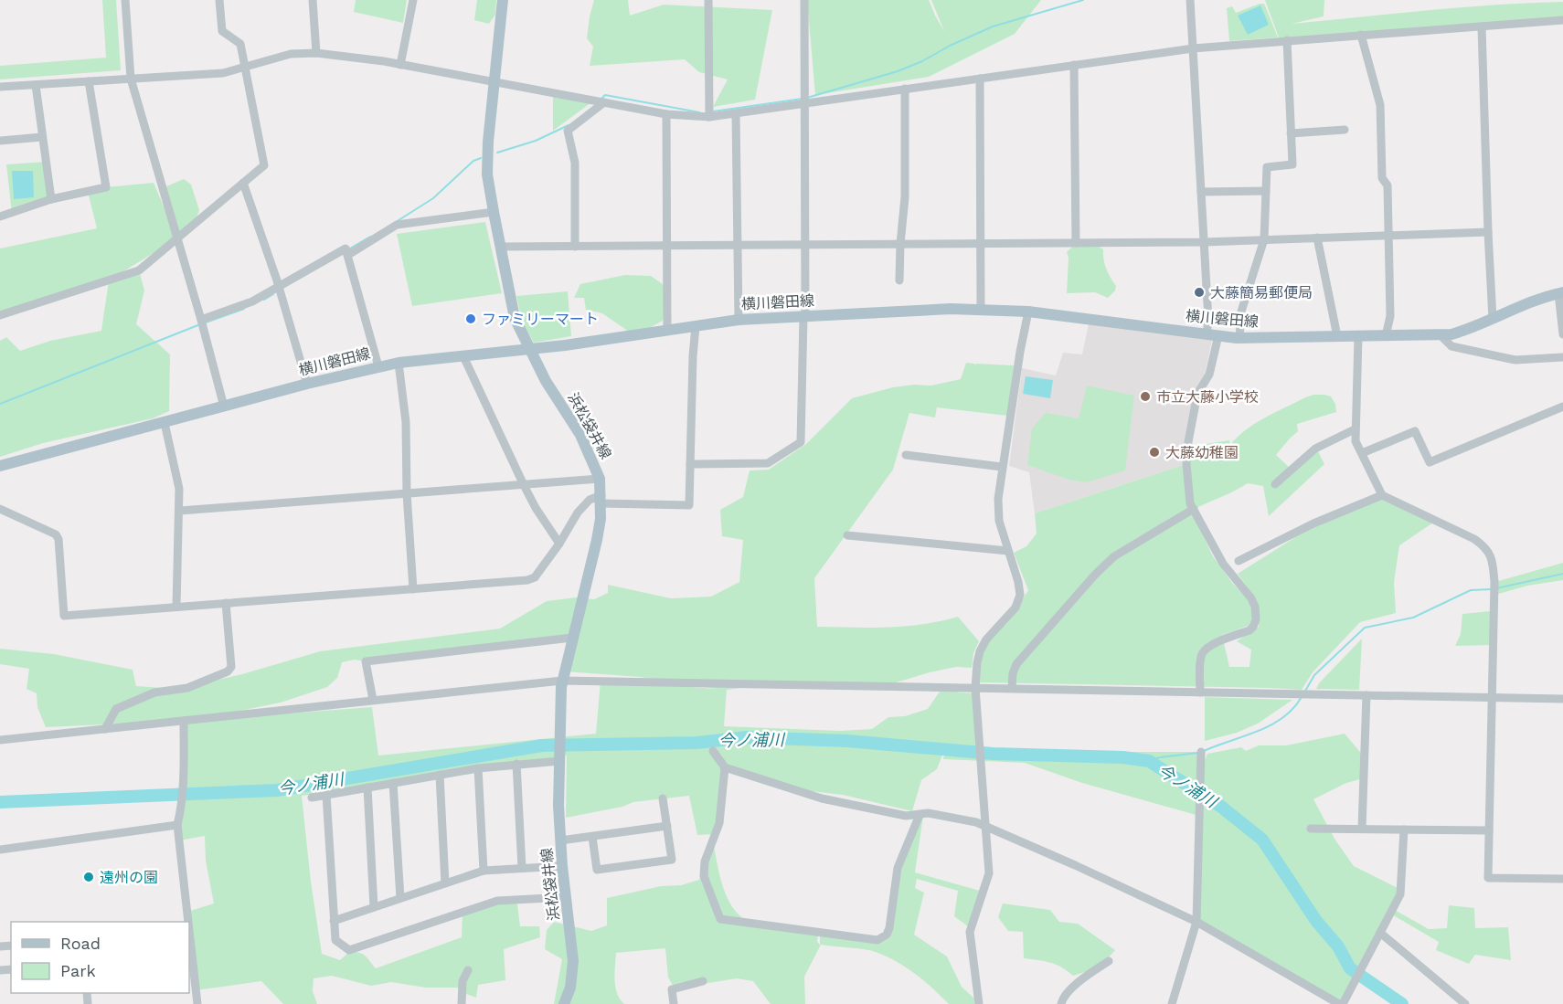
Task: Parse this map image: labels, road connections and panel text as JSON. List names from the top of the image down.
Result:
{
  "streets": {
    "main road": ["横川磐田線", "浜松袋井線"]
  },
  "crossings": [
    ["横川磐田線", "浜松袋井線"]
  ],
  "water": ["今ノ浦川"],
  "places": [
    "大藤簡易郵便局",
    "ファミリーマート",
    "市立大藤小学校",
    "大藤幼稚園",
    "遠州の園"
  ],
  "legend": ["Road", "Park"]
}
